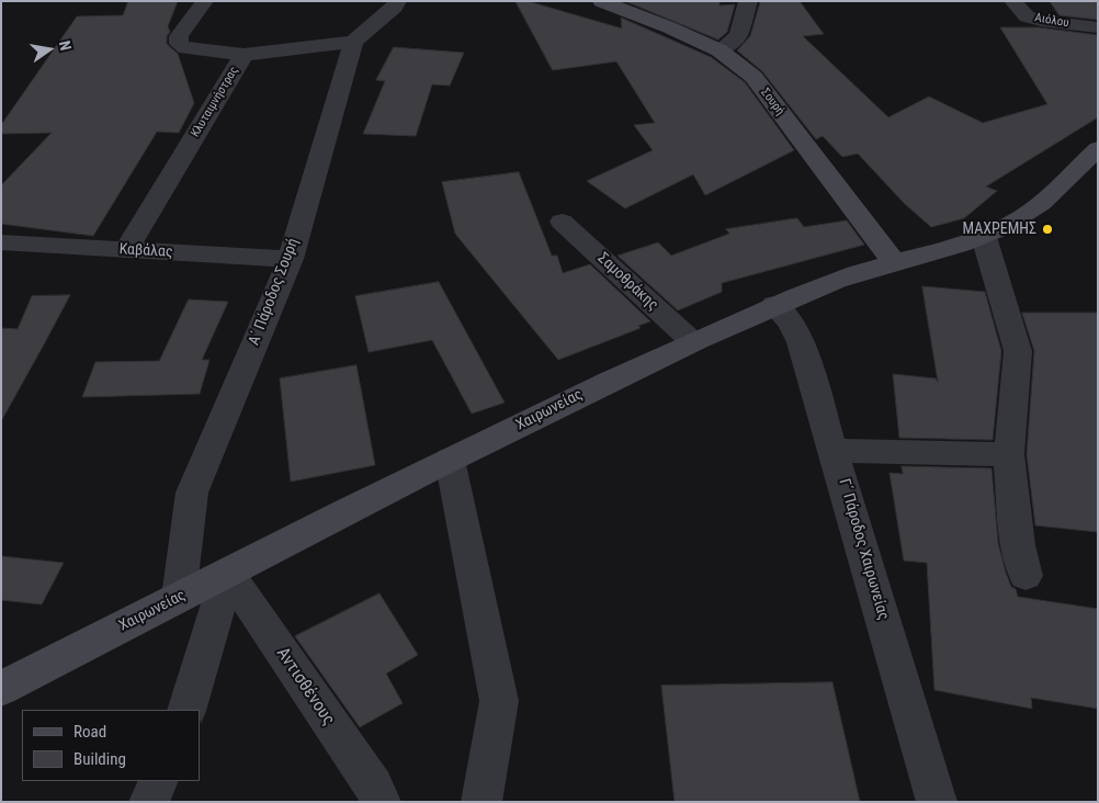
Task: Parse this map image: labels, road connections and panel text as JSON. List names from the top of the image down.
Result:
{
  "streets": {
    "street": [
      "Αιόλου",
      "Κλυταιμνήστρας",
      "Σουρή",
      "Καβάλας",
      "Σαμοθράκης",
      "Α΄ Πάροδος Σουρή",
      "Χαιρωνείας",
      "Γ΄ Πάροδος Χαιρωνείας",
      "Αντισθένους"
    ]
  },
  "crossings": [
    ["Κλυταιμνήστρας", "Καβάλας"],
    ["Σουρή", "Χαιρωνείας"],
    ["Καβάλας", "Α΄ Πάροδος Σουρή"],
    ["Σαμοθράκης", "Χαιρωνείας"],
    ["Α΄ Πάροδος Σουρή", "Χαιρωνείας"],
    ["Χαιρωνείας", "Γ΄ Πάροδος Χαιρωνείας"],
    ["Χαιρωνείας", "Αντισθένους"]
  ],
  "places": ["ΜΑΧΡΕΜΗΣ"],
  "legend": ["Road", "Building"],
  "north": "right"
}
